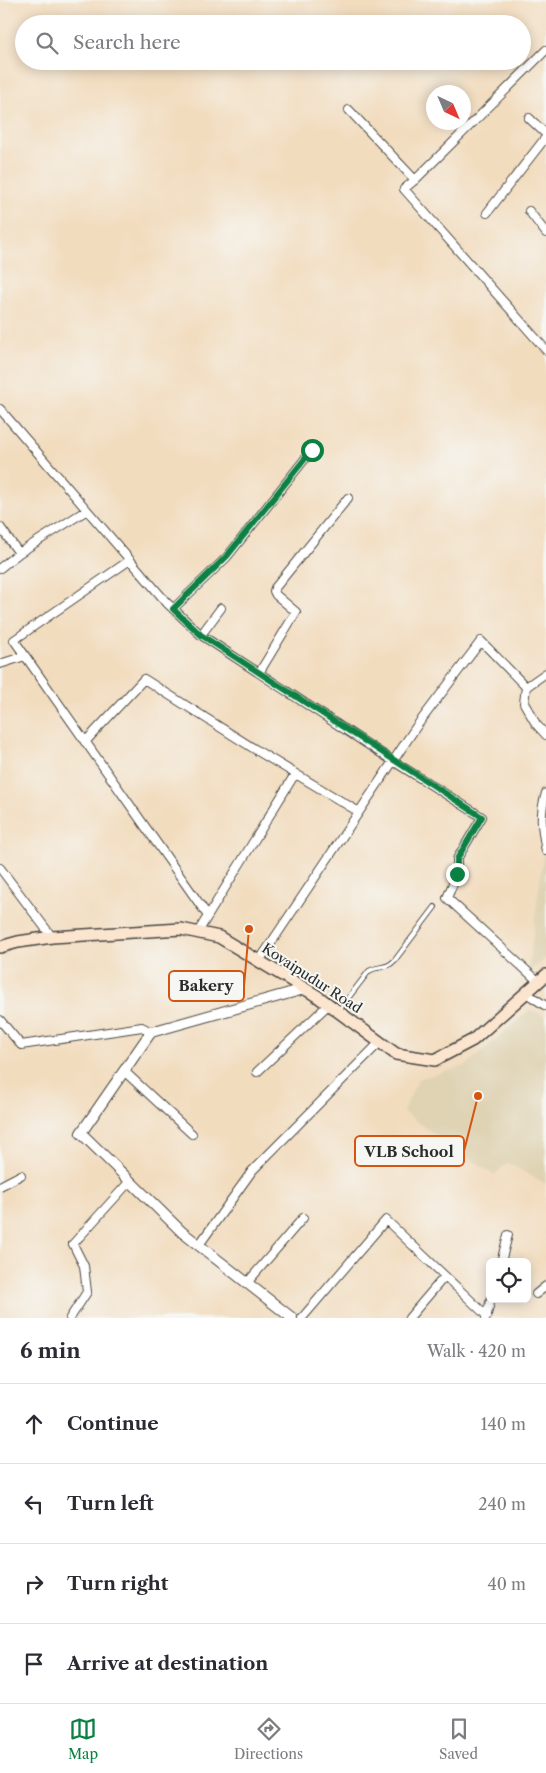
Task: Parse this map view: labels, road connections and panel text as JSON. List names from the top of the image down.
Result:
{
  "streets": {
    "main road": ["Kovaipudur Road"]
  },
  "places": ["Bakery", "VLB School"],
  "north": "bottom right",
  "page": {
    "search": "Search here",
    "heading": ["6 min", "Walk · 420 m"],
    "list": [
      ["Continue", "140 m"],
      ["Turn left", "240 m"],
      ["Turn right", "40 m"],
      "Arrive at destination"
    ],
    "nav": ["Map", "Directions", "Saved"]
  }
}
